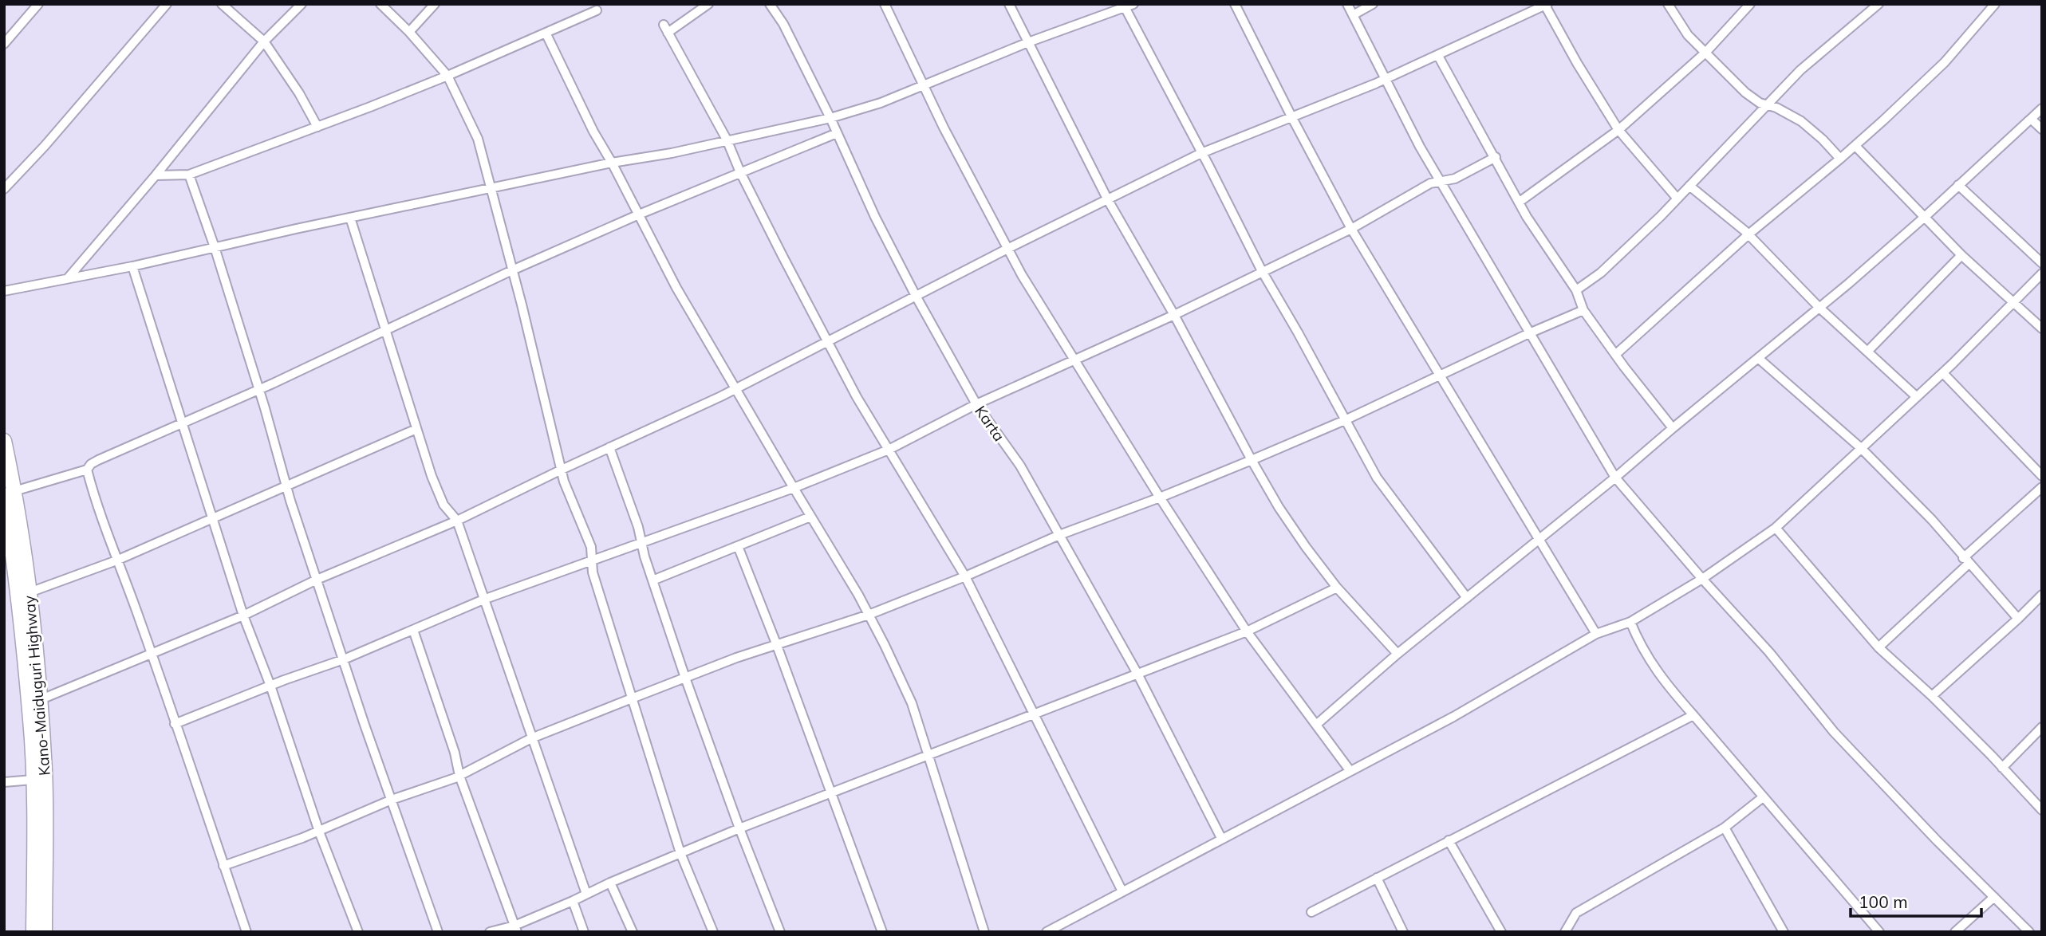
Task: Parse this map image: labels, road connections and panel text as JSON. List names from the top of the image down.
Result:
{
  "streets": {
    "highway": ["Kano-Maiduguri Highway"],
    "street": ["Karta"]
  },
  "scale_bar": "100 m"
}
